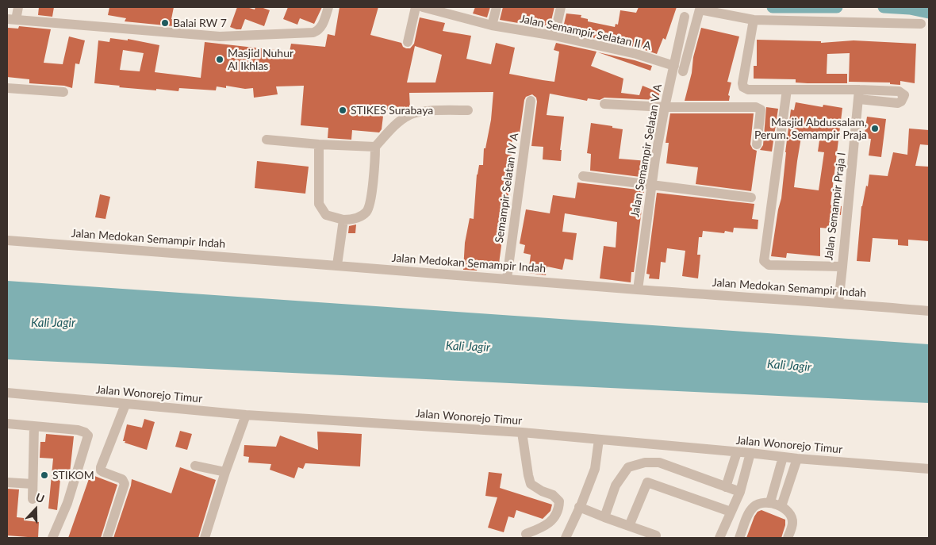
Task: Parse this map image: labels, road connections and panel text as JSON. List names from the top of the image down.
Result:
{
  "streets": {
    "street": [
      "Jalan Semampir Selatan II A",
      "Jalan Semampir Selatan V A",
      "Semampir Selatan IV A",
      "Jalan Semampir Praja I",
      "Jalan Medokan Semampir Indah",
      "Jalan Wonorejo Timur"
    ]
  },
  "crossings": [
    ["Jalan Semampir Selatan II A", "Jalan Semampir Selatan V A"],
    ["Jalan Semampir Selatan V A", "Jalan Medokan Semampir Indah"],
    ["Semampir Selatan IV A", "Jalan Medokan Semampir Indah"]
  ],
  "water": ["Kali Jagir"],
  "places": [
    "Balai RW 7",
    "Masjid Nuhur Al Ikhlas",
    "STIKES Surabaya",
    "Masjid Abdussalam, Perum. Semampir Praja",
    "STIKOM"
  ],
  "north": "top"
}
